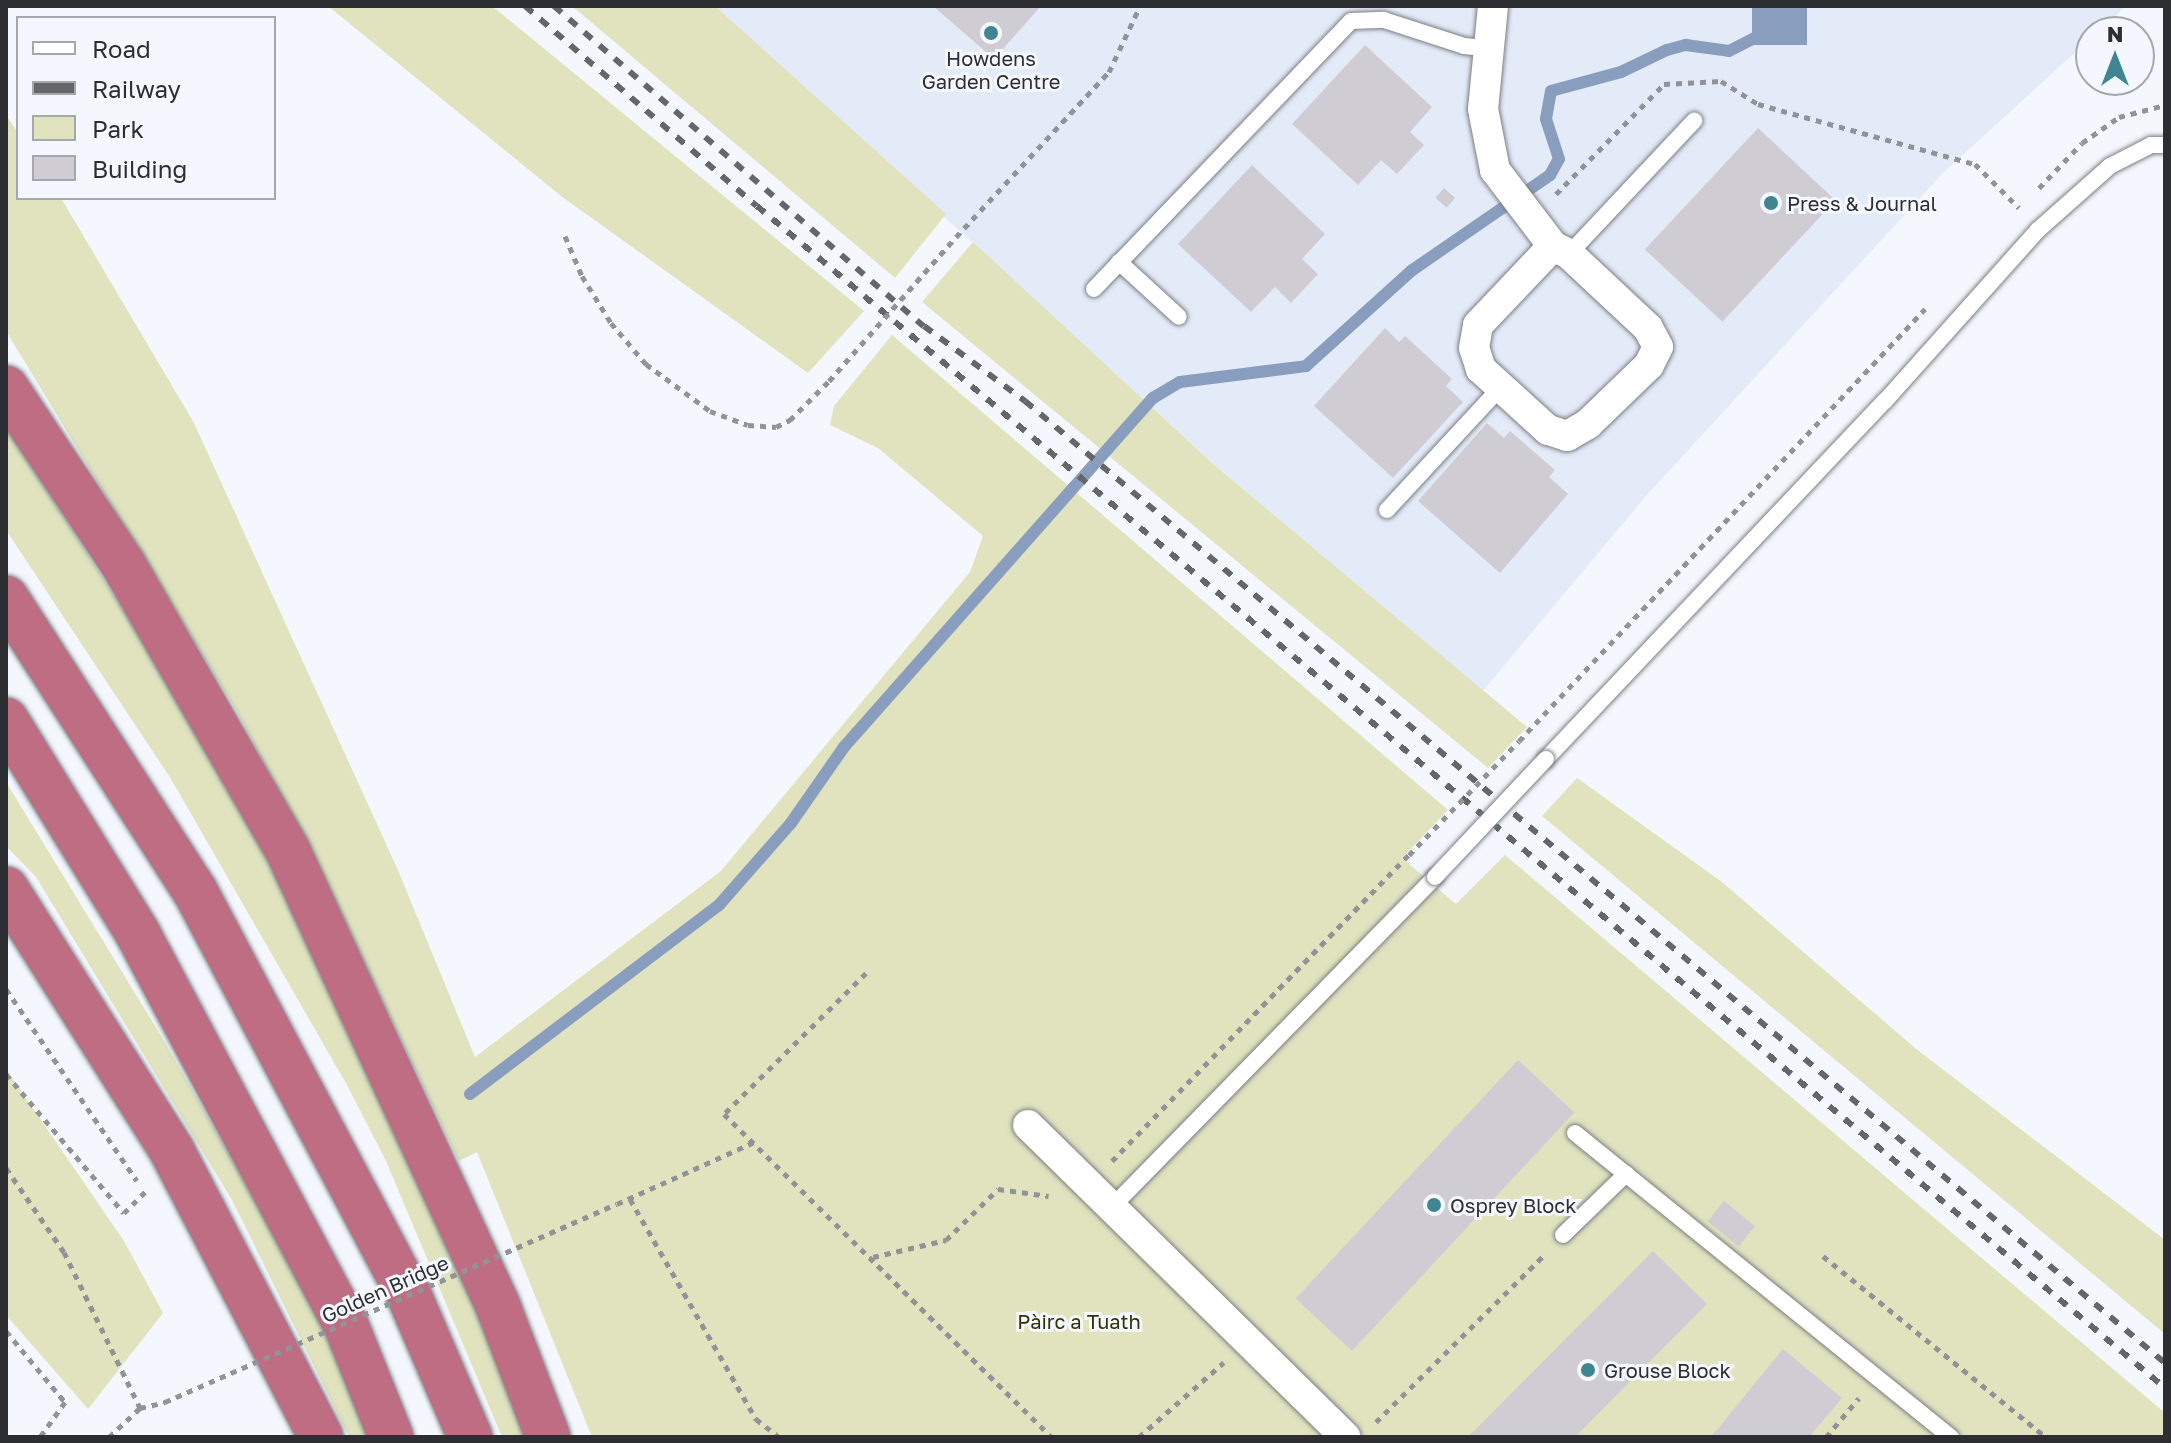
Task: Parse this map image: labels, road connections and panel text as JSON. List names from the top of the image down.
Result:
{
  "streets": {
    "path": ["Golden Bridge"]
  },
  "parks": ["Pàirc a Tuath"],
  "places": [
    "Howdens Garden Centre",
    "Press & Journal",
    "Osprey Block",
    "Grouse Block"
  ],
  "legend": [
    "Road",
    "Railway",
    "Park",
    "Building"
  ],
  "north": "top"
}
